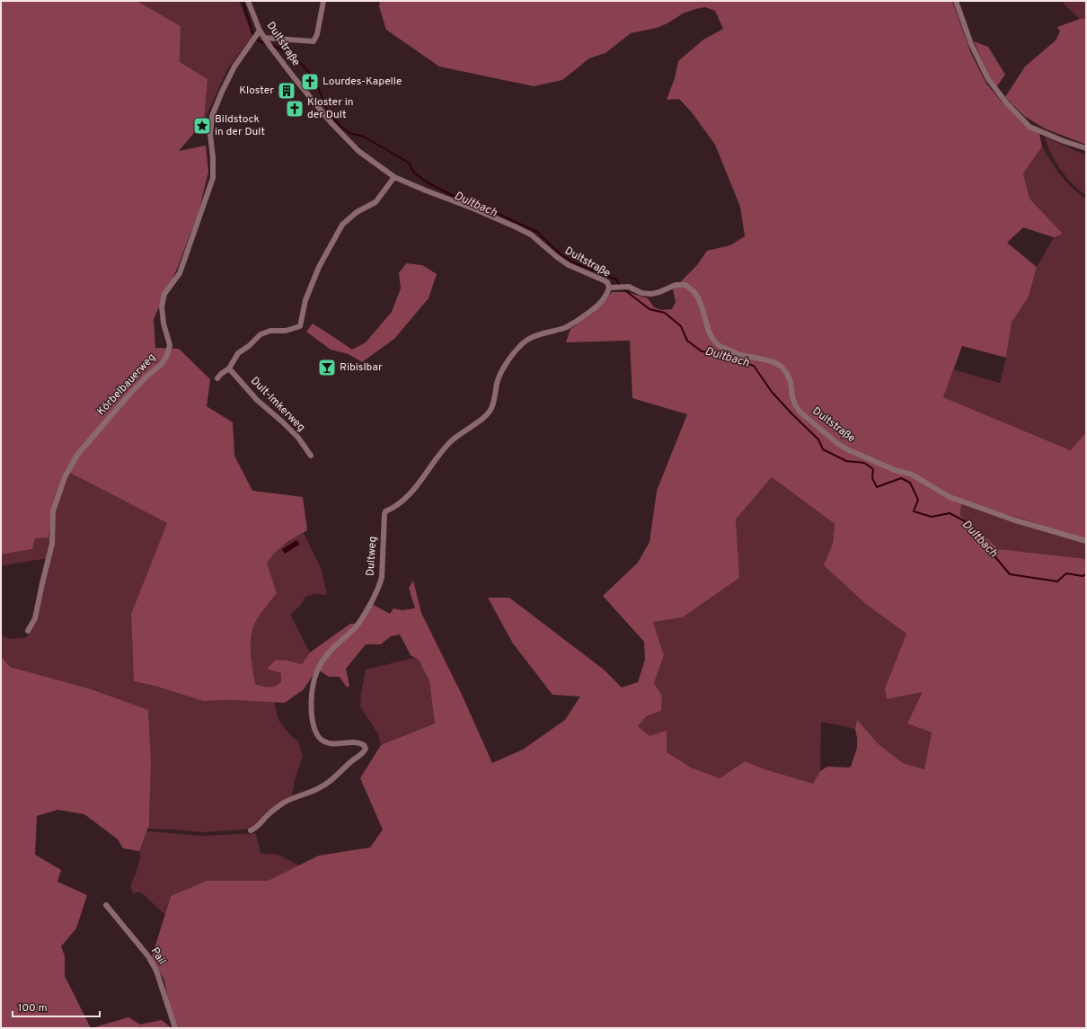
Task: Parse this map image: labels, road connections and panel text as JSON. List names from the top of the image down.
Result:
{
  "streets": {
    "street": [
      "Dultstraße",
      "Körbelbauerweg",
      "Dult-Imkerweg",
      "Dultweg",
      "Pail"
    ]
  },
  "crossings": [
    ["Dultstraße", "Körbelbauerweg"],
    ["Dultstraße", "Dultweg"]
  ],
  "water": ["Dultbach"],
  "places": {
    "church": ["Lourdes-Kapelle", "Kloster in der Dult"],
    "building": ["Kloster"],
    "place": ["Bildstock in der Dult"],
    "bar": ["Ribislbar"]
  },
  "scale_bar": "100 m"
}
